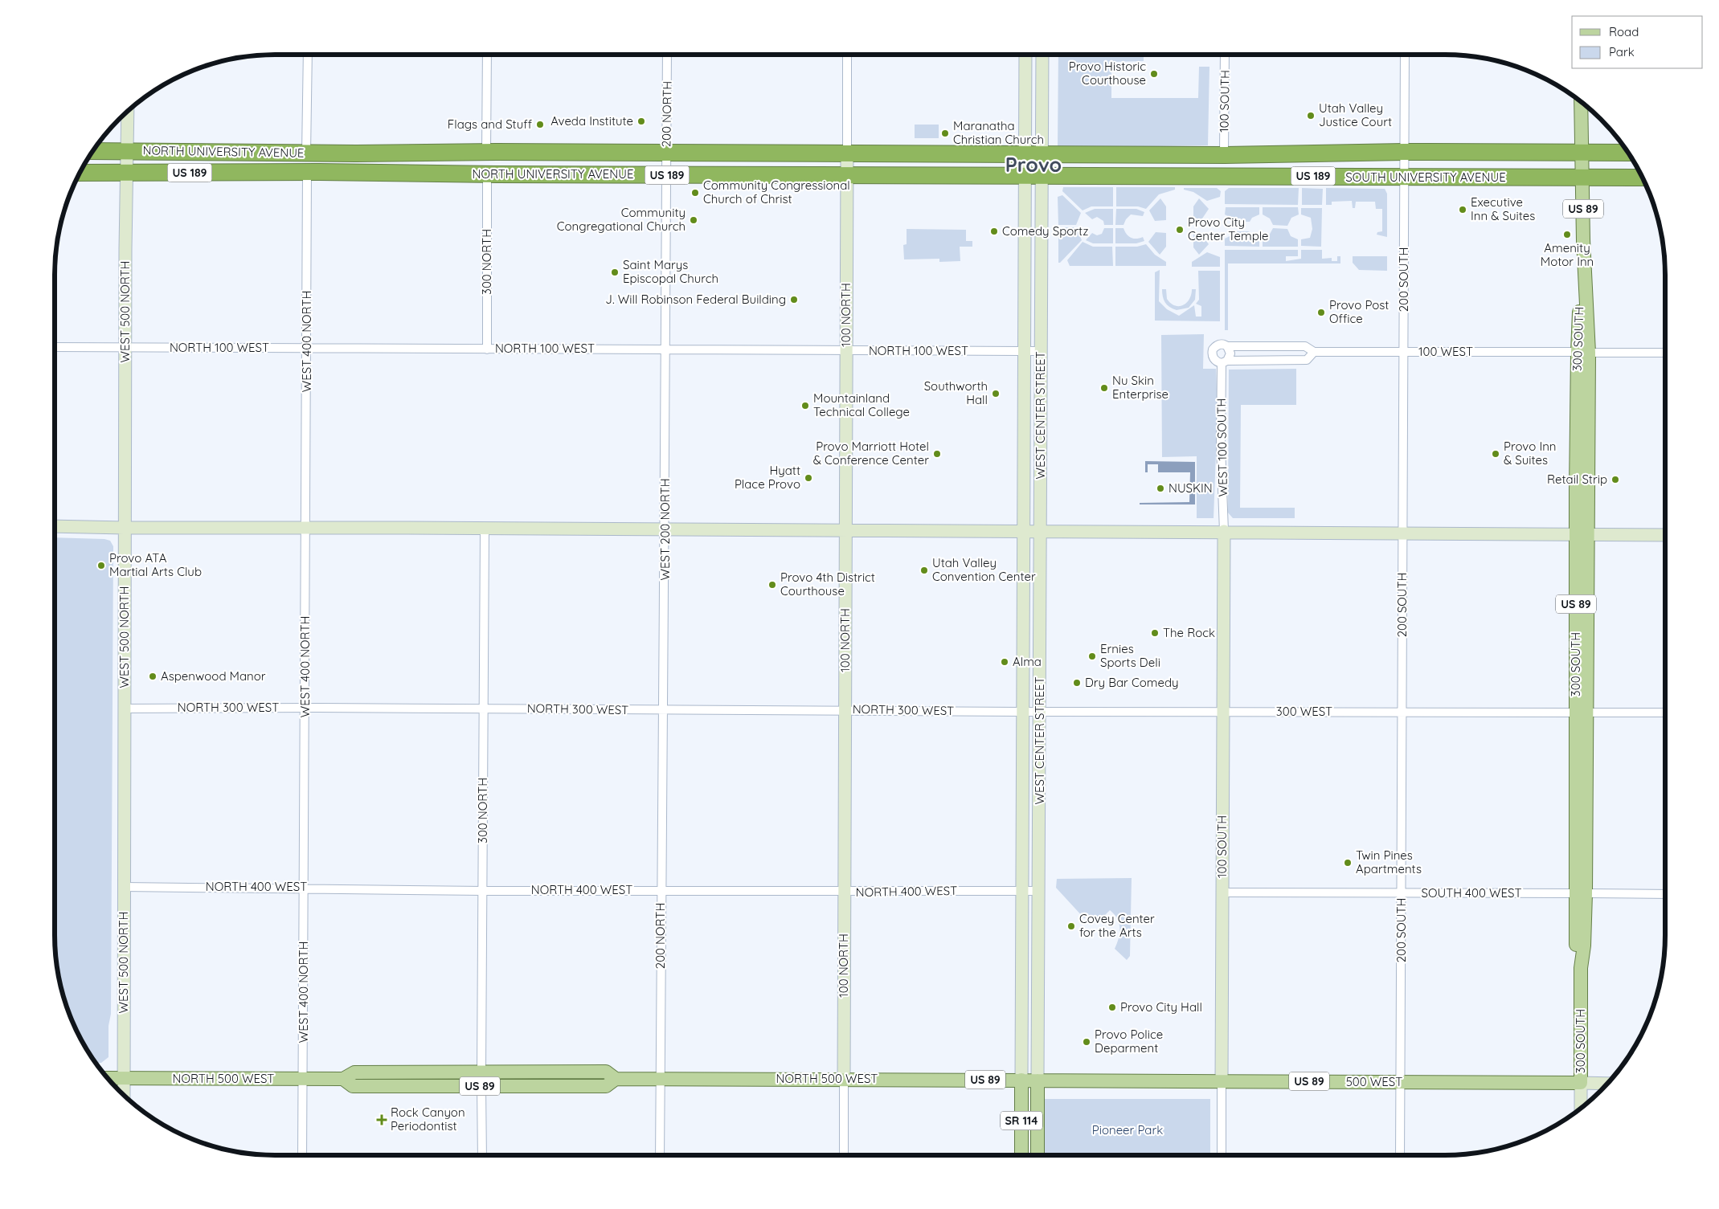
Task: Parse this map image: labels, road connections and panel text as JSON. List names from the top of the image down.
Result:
{
  "streets": {
    "highway": ["NORTH UNIVERSITY AVENUE", "US 189", "SOUTH UNIVERSITY AVENUE"],
    "main road": [
      "100 SOUTH",
      "US 89",
      "WEST 500 NORTH",
      "100 NORTH",
      "300 SOUTH",
      "WEST CENTER STREET",
      "NORTH 500 WEST",
      "500 WEST",
      "SR 114"
    ],
    "street": [
      "200 NORTH",
      "300 NORTH",
      "200 SOUTH",
      "WEST 400 NORTH",
      "NORTH 100 WEST",
      "100 WEST",
      "WEST 100 SOUTH",
      "WEST 200 NORTH",
      "NORTH 300 WEST",
      "300 WEST",
      "NORTH 400 WEST",
      "SOUTH 400 WEST"
    ]
  },
  "crossings": [
    ["100 SOUTH", "SOUTH UNIVERSITY AVENUE"],
    ["100 SOUTH", "WEST 100 SOUTH"],
    ["100 SOUTH", "300 WEST"],
    ["100 SOUTH", "SOUTH 400 WEST"],
    ["100 SOUTH", "500 WEST"],
    ["200 NORTH", "NORTH UNIVERSITY AVENUE"],
    ["200 NORTH", "NORTH 100 WEST"],
    ["200 NORTH", "WEST 200 NORTH"],
    ["200 NORTH", "NORTH 300 WEST"],
    ["200 NORTH", "NORTH 400 WEST"],
    ["200 NORTH", "NORTH 500 WEST"],
    ["NORTH UNIVERSITY AVENUE", "SOUTH UNIVERSITY AVENUE"],
    ["NORTH UNIVERSITY AVENUE", "300 NORTH"],
    ["NORTH UNIVERSITY AVENUE", "WEST 500 NORTH"],
    ["NORTH UNIVERSITY AVENUE", "100 NORTH"],
    ["NORTH UNIVERSITY AVENUE", "WEST 400 NORTH"],
    ["NORTH UNIVERSITY AVENUE", "WEST CENTER STREET"],
    ["SOUTH UNIVERSITY AVENUE", "200 SOUTH"],
    ["SOUTH UNIVERSITY AVENUE", "300 SOUTH"],
    ["SOUTH UNIVERSITY AVENUE", "WEST CENTER STREET"],
    ["300 NORTH", "NORTH 100 WEST"],
    ["300 NORTH", "NORTH 300 WEST"],
    ["300 NORTH", "NORTH 400 WEST"],
    ["300 NORTH", "NORTH 500 WEST"],
    ["200 SOUTH", "100 WEST"],
    ["200 SOUTH", "300 WEST"],
    ["200 SOUTH", "SOUTH 400 WEST"],
    ["200 SOUTH", "500 WEST"],
    ["WEST 500 NORTH", "NORTH 100 WEST"],
    ["WEST 500 NORTH", "NORTH 300 WEST"],
    ["WEST 500 NORTH", "NORTH 400 WEST"],
    ["WEST 500 NORTH", "NORTH 500 WEST"],
    ["100 NORTH", "NORTH 100 WEST"],
    ["100 NORTH", "NORTH 300 WEST"],
    ["100 NORTH", "NORTH 400 WEST"],
    ["100 NORTH", "NORTH 500 WEST"],
    ["300 SOUTH", "100 WEST"],
    ["300 SOUTH", "300 WEST"],
    ["300 SOUTH", "SOUTH 400 WEST"],
    ["300 SOUTH", "500 WEST"],
    ["WEST 400 NORTH", "NORTH 100 WEST"],
    ["WEST 400 NORTH", "NORTH 300 WEST"],
    ["WEST 400 NORTH", "NORTH 400 WEST"],
    ["WEST 400 NORTH", "NORTH 500 WEST"],
    ["NORTH 100 WEST", "WEST CENTER STREET"],
    ["NORTH 100 WEST", "WEST 200 NORTH"],
    ["WEST CENTER STREET", "NORTH 300 WEST"],
    ["WEST CENTER STREET", "300 WEST"],
    ["WEST CENTER STREET", "NORTH 400 WEST"],
    ["WEST CENTER STREET", "NORTH 500 WEST"],
    ["WEST CENTER STREET", "500 WEST"],
    ["WEST 200 NORTH", "NORTH 300 WEST"],
    ["NORTH 300 WEST", "300 WEST"],
    ["NORTH 500 WEST", "500 WEST"]
  ],
  "districts": ["Provo"],
  "parks": ["Pioneer Park"],
  "places": {
    "other": [
      "Provo Historic Courthouse",
      "Utah Valley Justice Court",
      "Aveda Institute",
      "Flags and Stuff",
      "Maranatha Christian Church",
      "Community Congressional Church of Christ",
      "Executive Inn & Suites",
      "Community Congregational Church",
      "Provo City Center Temple",
      "Comedy Sportz",
      "Amenity Motor Inn",
      "Saint Marys Episcopal Church",
      "J. Will Robinson Federal Building",
      "Provo Post Office",
      "Nu Skin Enterprise",
      "Southworth Hall",
      "Mountainland Technical College",
      "Provo Marriott Hotel & Conference Center",
      "Provo Inn & Suites",
      "Hyatt Place Provo",
      "Retail Strip",
      "NUSKIN",
      "Provo ATA Martial Arts Club",
      "Utah Valley Convention Center",
      "Provo 4th District Courthouse",
      "The Rock",
      "Ernies Sports Deli",
      "Alma",
      "Aspenwood Manor",
      "Dry Bar Comedy",
      "Twin Pines Apartments",
      "Covey Center for the Arts",
      "Provo City Hall",
      "Provo Police Deparment"
    ],
    "health": ["Rock Canyon Periodontist"]
  },
  "legend": ["Road", "Park"]
}
